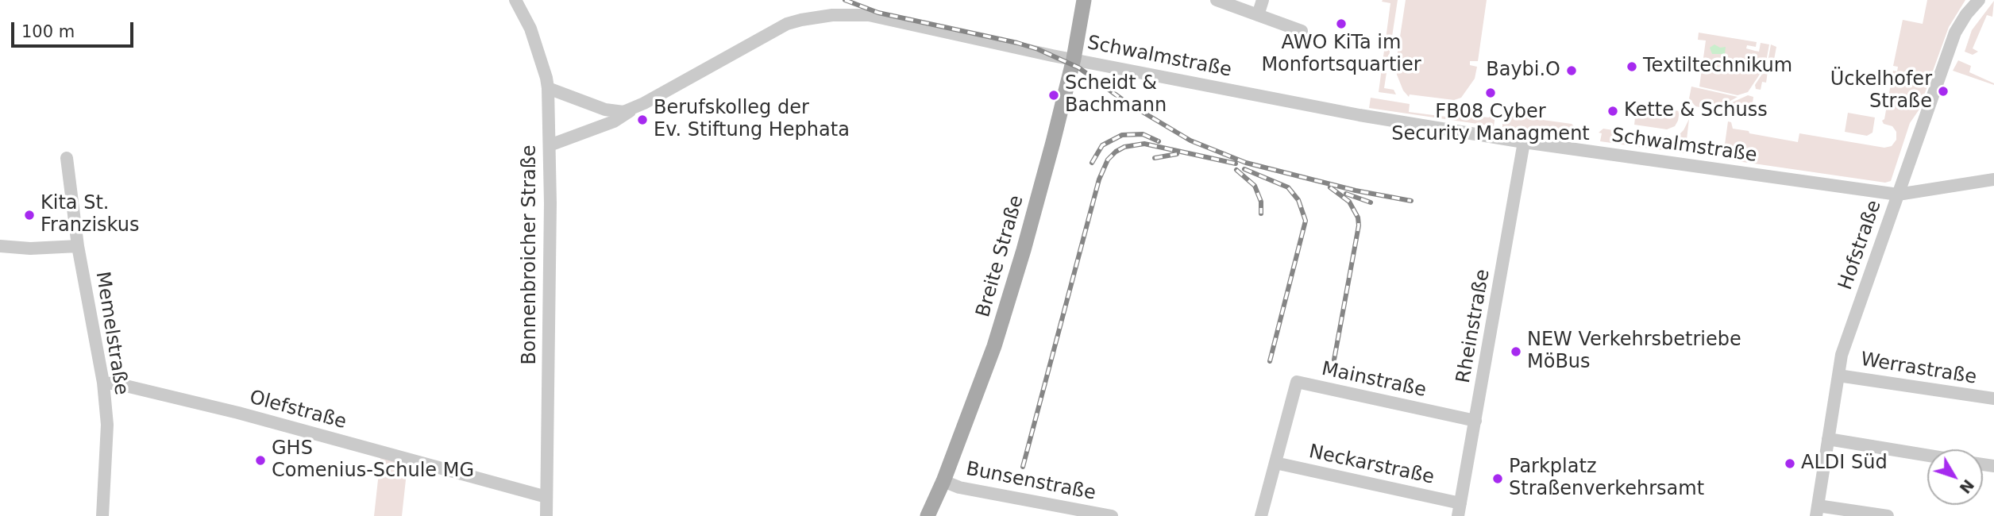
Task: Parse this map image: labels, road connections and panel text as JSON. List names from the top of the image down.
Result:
{
  "streets": {
    "main road": ["Breite Straße"],
    "street": [
      "Schwalmstraße",
      "Hofstraße",
      "Bonnenbroicher Straße",
      "Rheinstraße",
      "Memelstraße",
      "Werrastraße",
      "Mainstraße",
      "Olefstraße",
      "Neckarstraße",
      "Bunsenstraße"
    ]
  },
  "crossings": [
    ["Schwalmstraße", "Hofstraße"],
    ["Schwalmstraße", "Bonnenbroicher Straße"],
    ["Schwalmstraße", "Breite Straße"],
    ["Schwalmstraße", "Rheinstraße"],
    ["Hofstraße", "Werrastraße"],
    ["Bonnenbroicher Straße", "Olefstraße"],
    ["Breite Straße", "Bunsenstraße"],
    ["Rheinstraße", "Mainstraße"],
    ["Rheinstraße", "Neckarstraße"],
    ["Memelstraße", "Olefstraße"],
    ["Mainstraße", "Neckarstraße"]
  ],
  "places": [
    "AWO KiTa im Monfortsquartier",
    "Textiltechnikum",
    "Baybi.O",
    "Ückelhofer Straße",
    "FB08 Cyber Security Managment",
    "Scheidt & Bachmann",
    "Kette & Schuss",
    "Berufskolleg der Ev. Stiftung Hephata",
    "Kita St. Franziskus",
    "NEW Verkehrsbetriebe MöBus",
    "GHS Comenius-Schule MG",
    "ALDI Süd",
    "Parkplatz Straßenverkehrsamt"
  ],
  "scale_bar": "100 m",
  "north": "bottom right"
}
